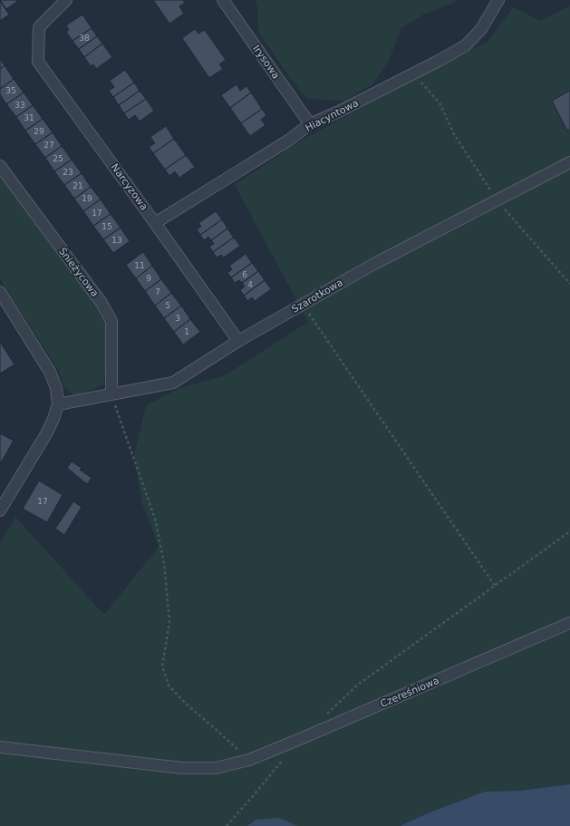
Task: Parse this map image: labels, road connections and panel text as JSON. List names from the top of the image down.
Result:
{
  "streets": {
    "street": [
      "Irysowa",
      "Hiacyntowa",
      "Narcyzowa",
      "Śnieżycowa",
      "Szarotkowa",
      "Czereśniowa"
    ]
  },
  "crossings": [
    ["Irysowa", "Hiacyntowa"],
    ["Hiacyntowa", "Narcyzowa"],
    ["Narcyzowa", "Szarotkowa"],
    ["Śnieżycowa", "Szarotkowa"]
  ],
  "house_numbers": [
    "38",
    "35",
    "33",
    "31",
    "29",
    "27",
    "25",
    "23",
    "21",
    "19",
    "17",
    "15",
    "13",
    "11",
    "6",
    "9",
    "4",
    "7",
    "5",
    "3",
    "1",
    "17"
  ]
}
